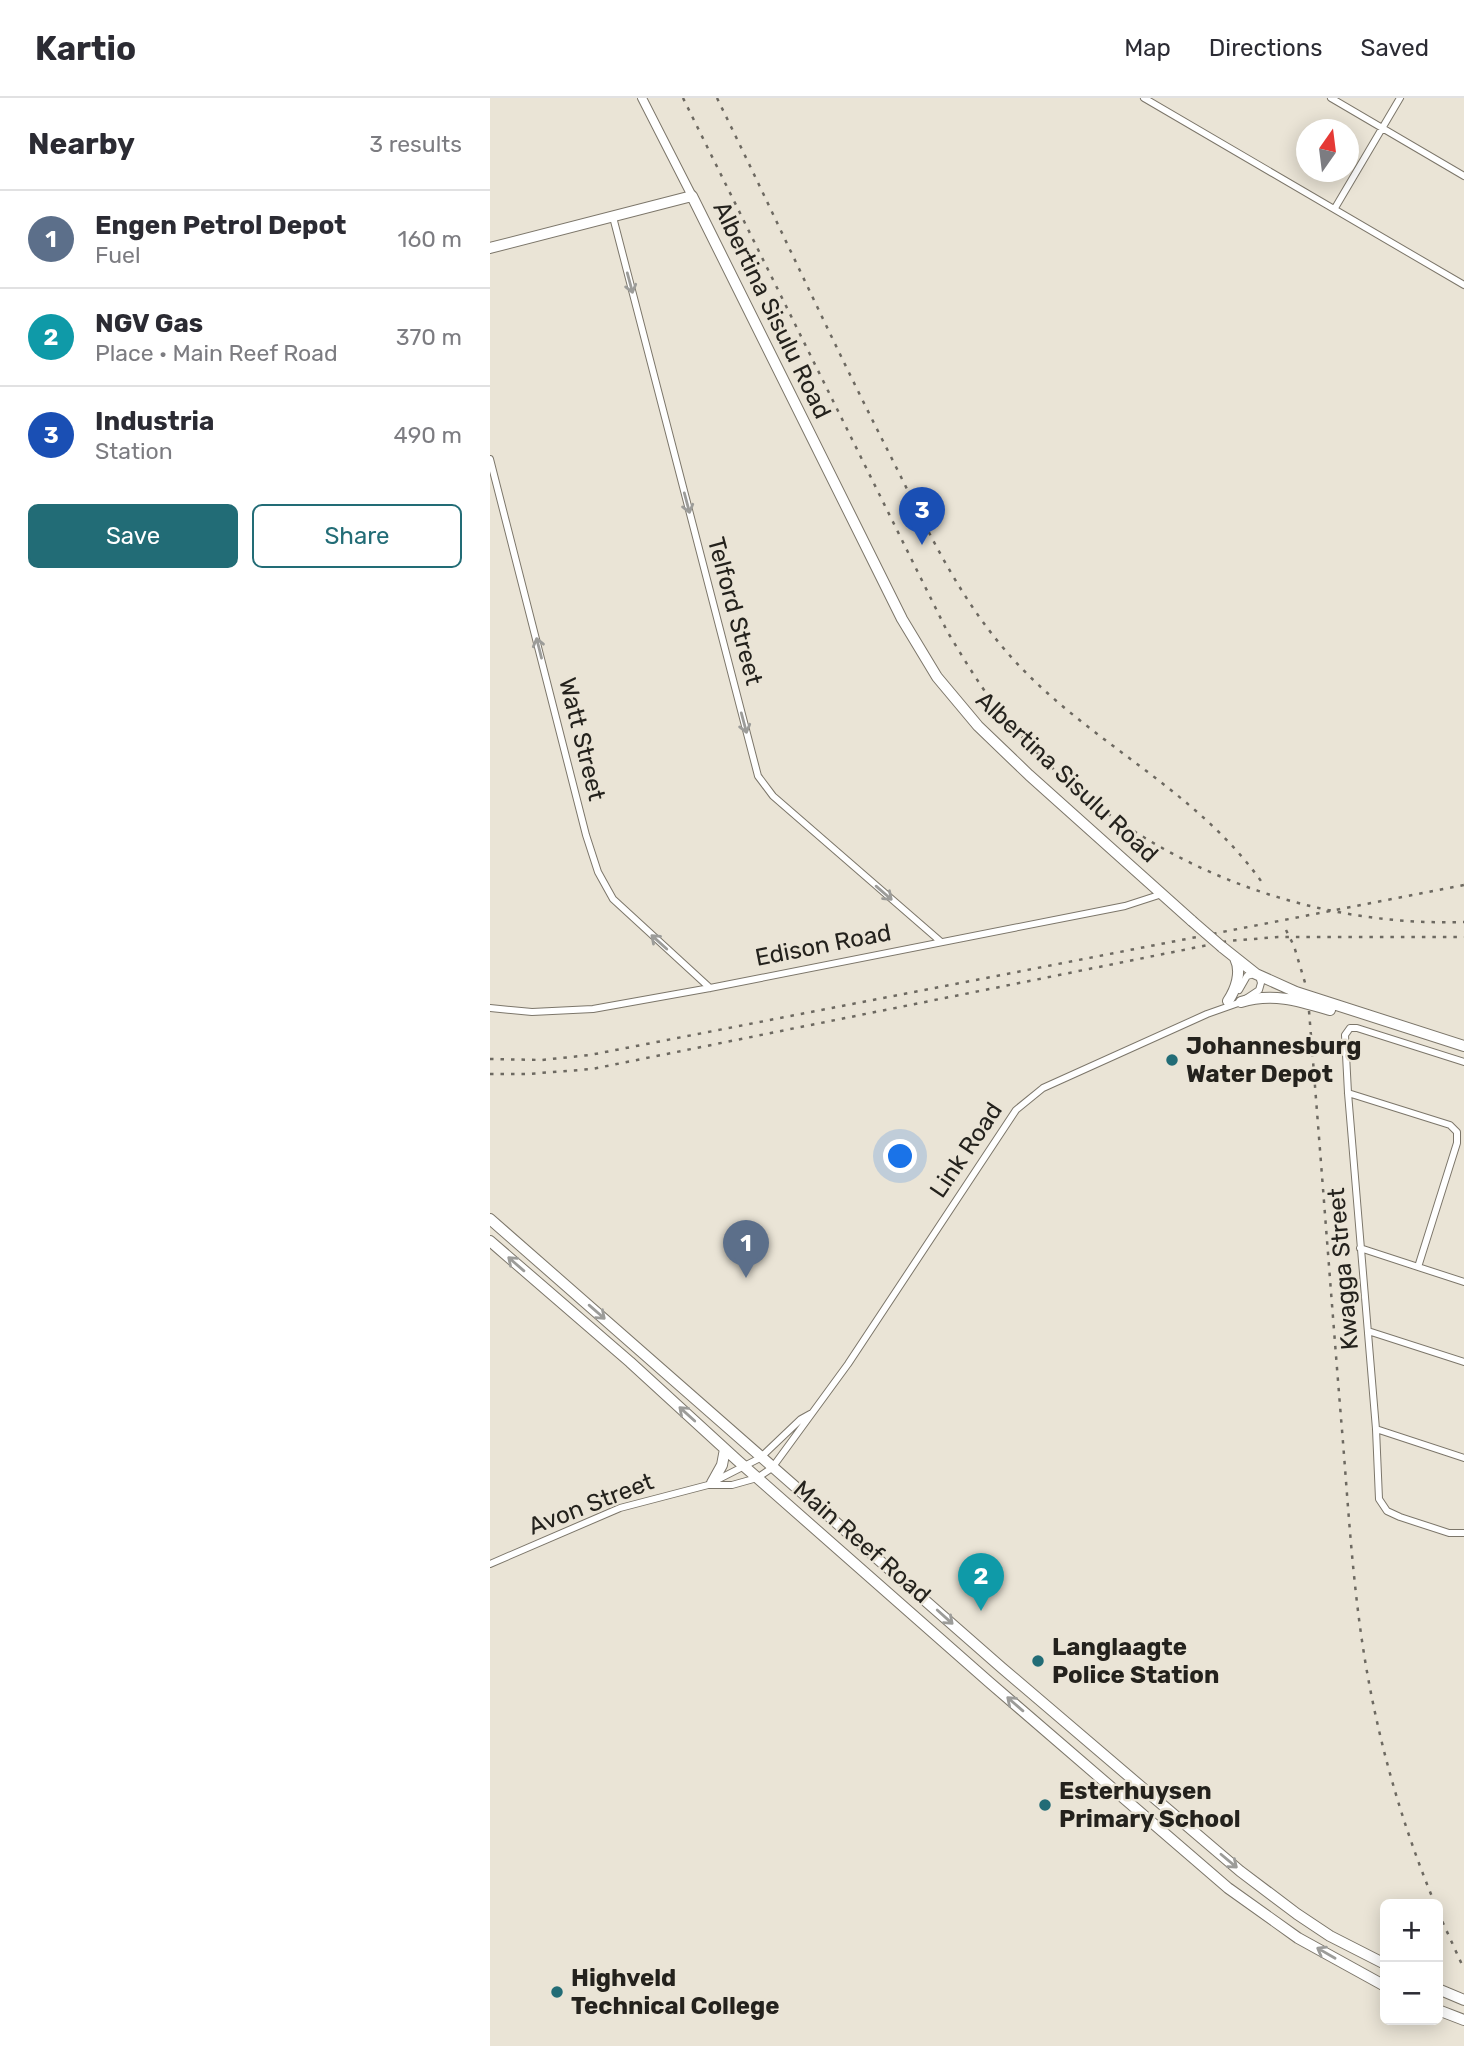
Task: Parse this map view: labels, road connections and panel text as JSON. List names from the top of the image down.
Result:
{
  "streets": {
    "main road": ["Albertina Sisulu Road", "Main Reef Road"],
    "street": [
      "Telford Street",
      "Watt Street",
      "Edison Road",
      "Link Road",
      "Kwagga Street",
      "Avon Street"
    ]
  },
  "crossings": [
    ["Albertina Sisulu Road", "Telford Street"],
    ["Albertina Sisulu Road", "Edison Road"],
    ["Telford Street", "Edison Road"],
    ["Watt Street", "Edison Road"],
    ["Link Road", "Avon Street"],
    ["Link Road", "Main Reef Road"],
    ["Avon Street", "Main Reef Road"]
  ],
  "one_way": ["Telford Street", "Watt Street"],
  "places": [
    "Johannesburg Water Depot",
    "Langlaagte Police Station",
    "Esterhuysen Primary School",
    "Highveld Technical College"
  ],
  "north": "top",
  "page": {
    "header": "Kartio",
    "nav": ["Map", "Directions", "Saved"],
    "heading": ["Nearby", "3 results"],
    "list": [
      {
        "mark": "1",
        "name": "Engen Petrol Depot",
        "note": "Fuel",
        "value": "160 m"
      },
      {
        "mark": "2",
        "name": "NGV Gas",
        "note": "Place · Main Reef Road",
        "value": "370 m"
      },
      {
        "mark": "3",
        "name": "Industria",
        "note": "Station",
        "value": "490 m"
      }
    ],
    "buttons": ["Save", "Share"],
    "pins": ["3", "1", "2"],
    "map_buttons": ["+", "−"]
  }
}
